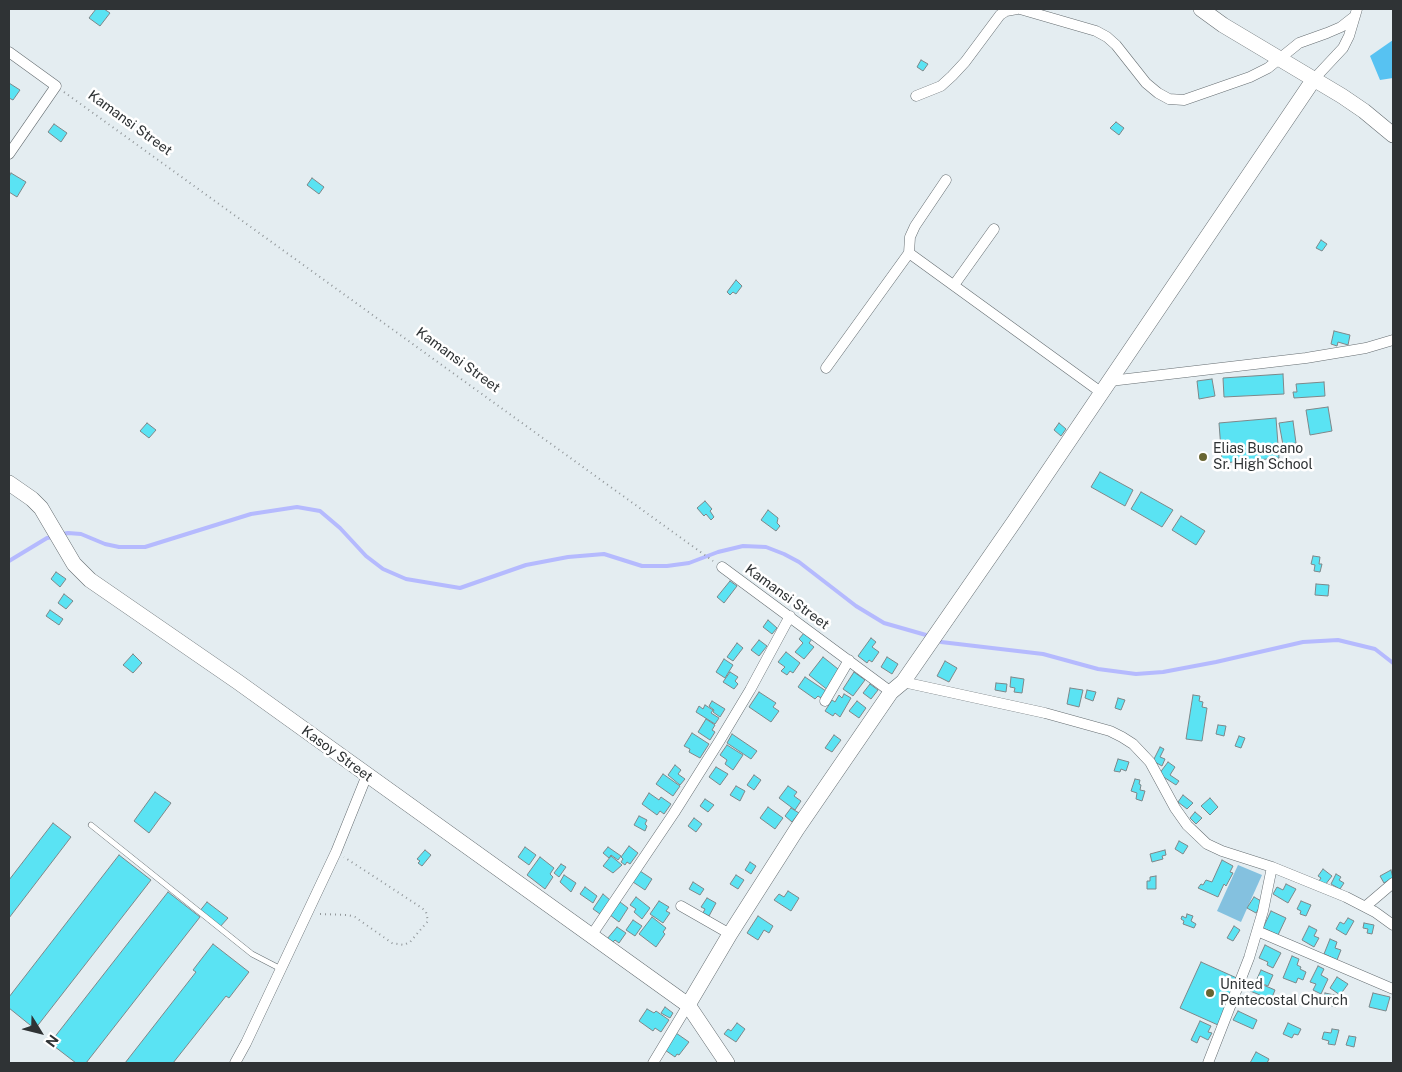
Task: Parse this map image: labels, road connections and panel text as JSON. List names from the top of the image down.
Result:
{
  "streets": {
    "street": ["Kamansi Street", "Kasoy Street"]
  },
  "places": ["Elias Buscano Sr. High School", "United Pentecostal Church"],
  "north": "bottom right"
}
